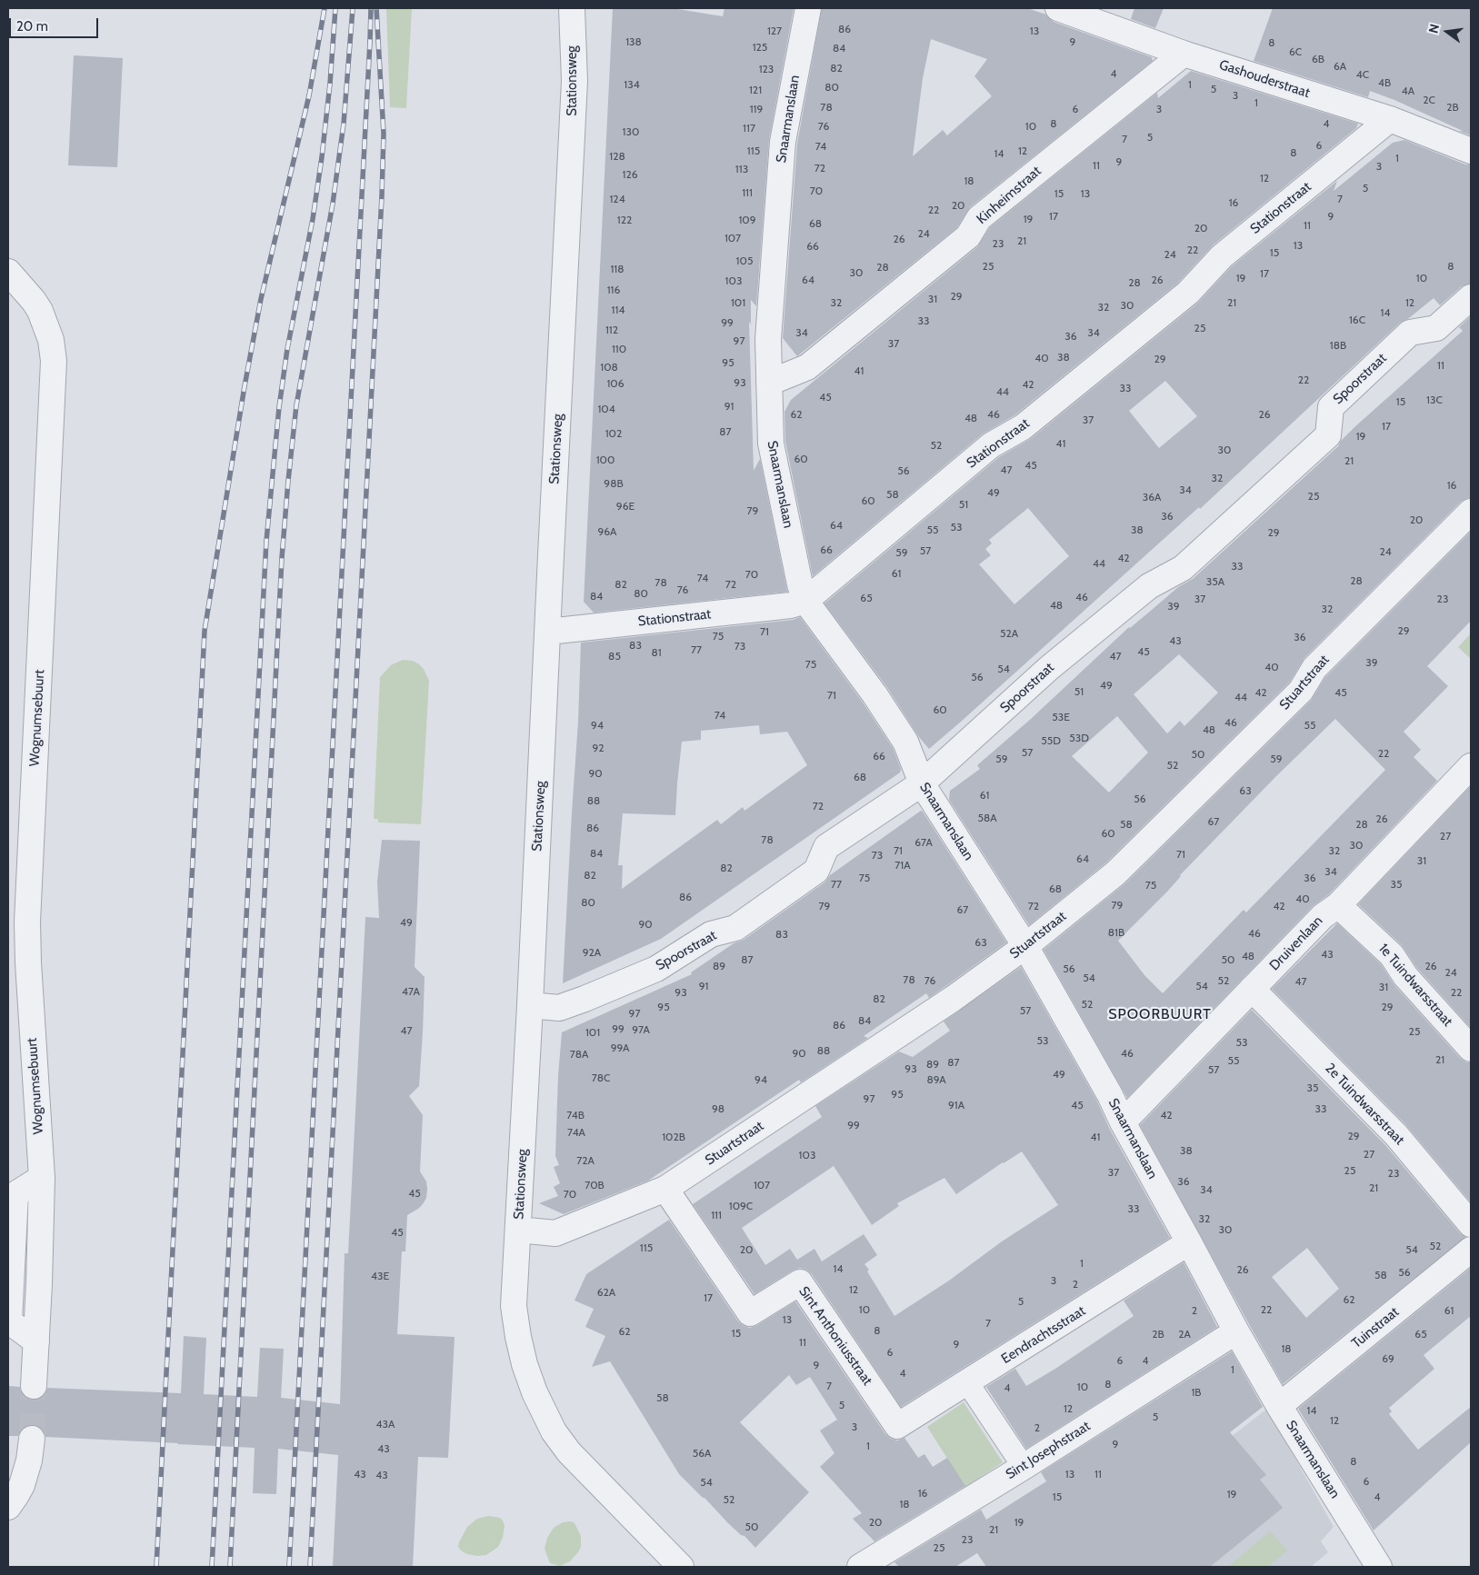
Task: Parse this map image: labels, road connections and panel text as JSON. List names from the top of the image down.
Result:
{
  "streets": {
    "street": [
      "Gashouderstraat",
      "Stationsweg",
      "Snaarmanslaan",
      "Kinheimstraat",
      "Stationstraat",
      "Spoorstraat",
      "Stuartstraat",
      "Wognumsebuurt",
      "Druivenlaan",
      "1e Tuindwarsstraat",
      "2e Tuindwarsstraat",
      "Tuinstraat",
      "Eendrachtsstraat",
      "Sint Anthoniusstraat",
      "Sint Josephstraat"
    ]
  },
  "crossings": [
    ["Gashouderstraat", "Kinheimstraat"],
    ["Gashouderstraat", "Stationstraat"],
    ["Stationsweg", "Stationstraat"],
    ["Stationsweg", "Spoorstraat"],
    ["Stationsweg", "Stuartstraat"],
    ["Snaarmanslaan", "Kinheimstraat"],
    ["Snaarmanslaan", "Stationstraat"],
    ["Snaarmanslaan", "Spoorstraat"],
    ["Snaarmanslaan", "Stuartstraat"],
    ["Snaarmanslaan", "Druivenlaan"],
    ["Snaarmanslaan", "Tuinstraat"],
    ["Snaarmanslaan", "Eendrachtsstraat"],
    ["Snaarmanslaan", "Sint Josephstraat"],
    ["Stuartstraat", "Sint Anthoniusstraat"],
    ["Druivenlaan", "1e Tuindwarsstraat"],
    ["Druivenlaan", "2e Tuindwarsstraat"],
    ["Eendrachtsstraat", "Sint Anthoniusstraat"]
  ],
  "districts": ["SPOORBUURT"],
  "house_numbers": [
    "86",
    "127",
    "13",
    "138",
    "9",
    "8",
    "125",
    "84",
    "6C",
    "6B",
    "6A",
    "82",
    "123",
    "4",
    "4C",
    "4B",
    "134",
    "1",
    "80",
    "5",
    "121",
    "4A",
    "3",
    "2C",
    "1",
    "78",
    "2B",
    "119",
    "6",
    "3",
    "8",
    "4",
    "76",
    "10",
    "117",
    "130",
    "5",
    "7",
    "6",
    "74",
    "115",
    "12",
    "8",
    "14",
    "128",
    "1",
    "9",
    "11",
    "3",
    "72",
    "113",
    "126",
    "12",
    "18",
    "5",
    "70",
    "111",
    "15",
    "13",
    "124",
    "7",
    "16",
    "20",
    "22",
    "17",
    "9",
    "19",
    "122",
    "109",
    "68",
    "11",
    "20",
    "24",
    "107",
    "26",
    "21",
    "23",
    "13",
    "66",
    "22",
    "15",
    "24",
    "105",
    "25",
    "8",
    "28",
    "118",
    "30",
    "17",
    "19",
    "10",
    "64",
    "26",
    "103",
    "28",
    "116",
    "29",
    "31",
    "101",
    "32",
    "21",
    "12",
    "30",
    "32",
    "114",
    "14",
    "16C",
    "33",
    "99",
    "25",
    "112",
    "34",
    "34",
    "36",
    "97",
    "37",
    "18B",
    "110",
    "38",
    "40",
    "29",
    "95",
    "11",
    "108",
    "41",
    "22",
    "93",
    "106",
    "42",
    "33",
    "44",
    "45",
    "13C",
    "15",
    "91",
    "104",
    "62",
    "46",
    "26",
    "48",
    "37",
    "17",
    "87",
    "102",
    "19",
    "41",
    "52",
    "30",
    "60",
    "100",
    "21",
    "45",
    "47",
    "56",
    "32",
    "98B",
    "16",
    "34",
    "49",
    "58",
    "25",
    "36A",
    "60",
    "51",
    "96E",
    "79",
    "36",
    "20",
    "64",
    "53",
    "55",
    "38",
    "96A",
    "29",
    "66",
    "57",
    "24",
    "59",
    "42",
    "44",
    "33",
    "61",
    "70",
    "74",
    "28",
    "35A",
    "78",
    "82",
    "72",
    "76",
    "80",
    "84",
    "46",
    "65",
    "37",
    "23",
    "48",
    "39",
    "32",
    "29",
    "71",
    "52A",
    "75",
    "36",
    "43",
    "83",
    "73",
    "77",
    "45",
    "81",
    "85",
    "47",
    "39",
    "75",
    "40",
    "54",
    "56",
    "49",
    "51",
    "42",
    "45",
    "71",
    "44",
    "60",
    "74",
    "53E",
    "46",
    "94",
    "55",
    "48",
    "53D",
    "55D",
    "92",
    "57",
    "22",
    "50",
    "66",
    "59",
    "59",
    "52",
    "90",
    "68",
    "63",
    "61",
    "56",
    "88",
    "72",
    "58A",
    "26",
    "67",
    "58",
    "28",
    "86",
    "60",
    "27",
    "78",
    "67A",
    "30",
    "71",
    "32",
    "84",
    "71",
    "73",
    "64",
    "31",
    "71A",
    "82",
    "34",
    "82",
    "75",
    "36",
    "77",
    "35",
    "75",
    "68",
    "86",
    "40",
    "80",
    "79",
    "79",
    "72",
    "42",
    "67",
    "49",
    "90",
    "81B",
    "46",
    "83",
    "63",
    "92A",
    "43",
    "48",
    "87",
    "50",
    "89",
    "26",
    "56",
    "24",
    "54",
    "78",
    "76",
    "52",
    "47",
    "91",
    "54",
    "31",
    "47A",
    "93",
    "22",
    "82",
    "52",
    "95",
    "29",
    "57",
    "97",
    "84",
    "86",
    "99",
    "97A",
    "47",
    "25",
    "101",
    "53",
    "53",
    "99A",
    "88",
    "90",
    "46",
    "78A",
    "21",
    "55",
    "87",
    "89",
    "93",
    "57",
    "49",
    "78C",
    "94",
    "89A",
    "35",
    "95",
    "97",
    "91A",
    "45",
    "98",
    "33",
    "74B",
    "42",
    "99",
    "74A",
    "29",
    "102B",
    "41",
    "38",
    "27",
    "103",
    "72A",
    "25",
    "37",
    "23",
    "36",
    "70B",
    "107",
    "21",
    "34",
    "45",
    "70",
    "109C",
    "33",
    "111",
    "32",
    "30",
    "45",
    "52",
    "115",
    "20",
    "54",
    "1",
    "14",
    "26",
    "56",
    "58",
    "43E",
    "3",
    "2",
    "12",
    "62A",
    "17",
    "62",
    "5",
    "10",
    "22",
    "2",
    "61",
    "13",
    "7",
    "8",
    "62",
    "15",
    "2B",
    "2A",
    "65",
    "11",
    "9",
    "18",
    "6",
    "69",
    "6",
    "4",
    "9",
    "1",
    "4",
    "8",
    "7",
    "10",
    "4",
    "1B",
    "58",
    "5",
    "12",
    "14",
    "5",
    "12",
    "43A",
    "3",
    "2",
    "9",
    "1",
    "43",
    "56A",
    "8",
    "43",
    "13",
    "11",
    "43",
    "6",
    "54",
    "16",
    "19",
    "15",
    "4",
    "52",
    "18",
    "20",
    "19",
    "50",
    "21",
    "23",
    "25"
  ],
  "scale_bar": "20 m",
  "north": "left"
}
